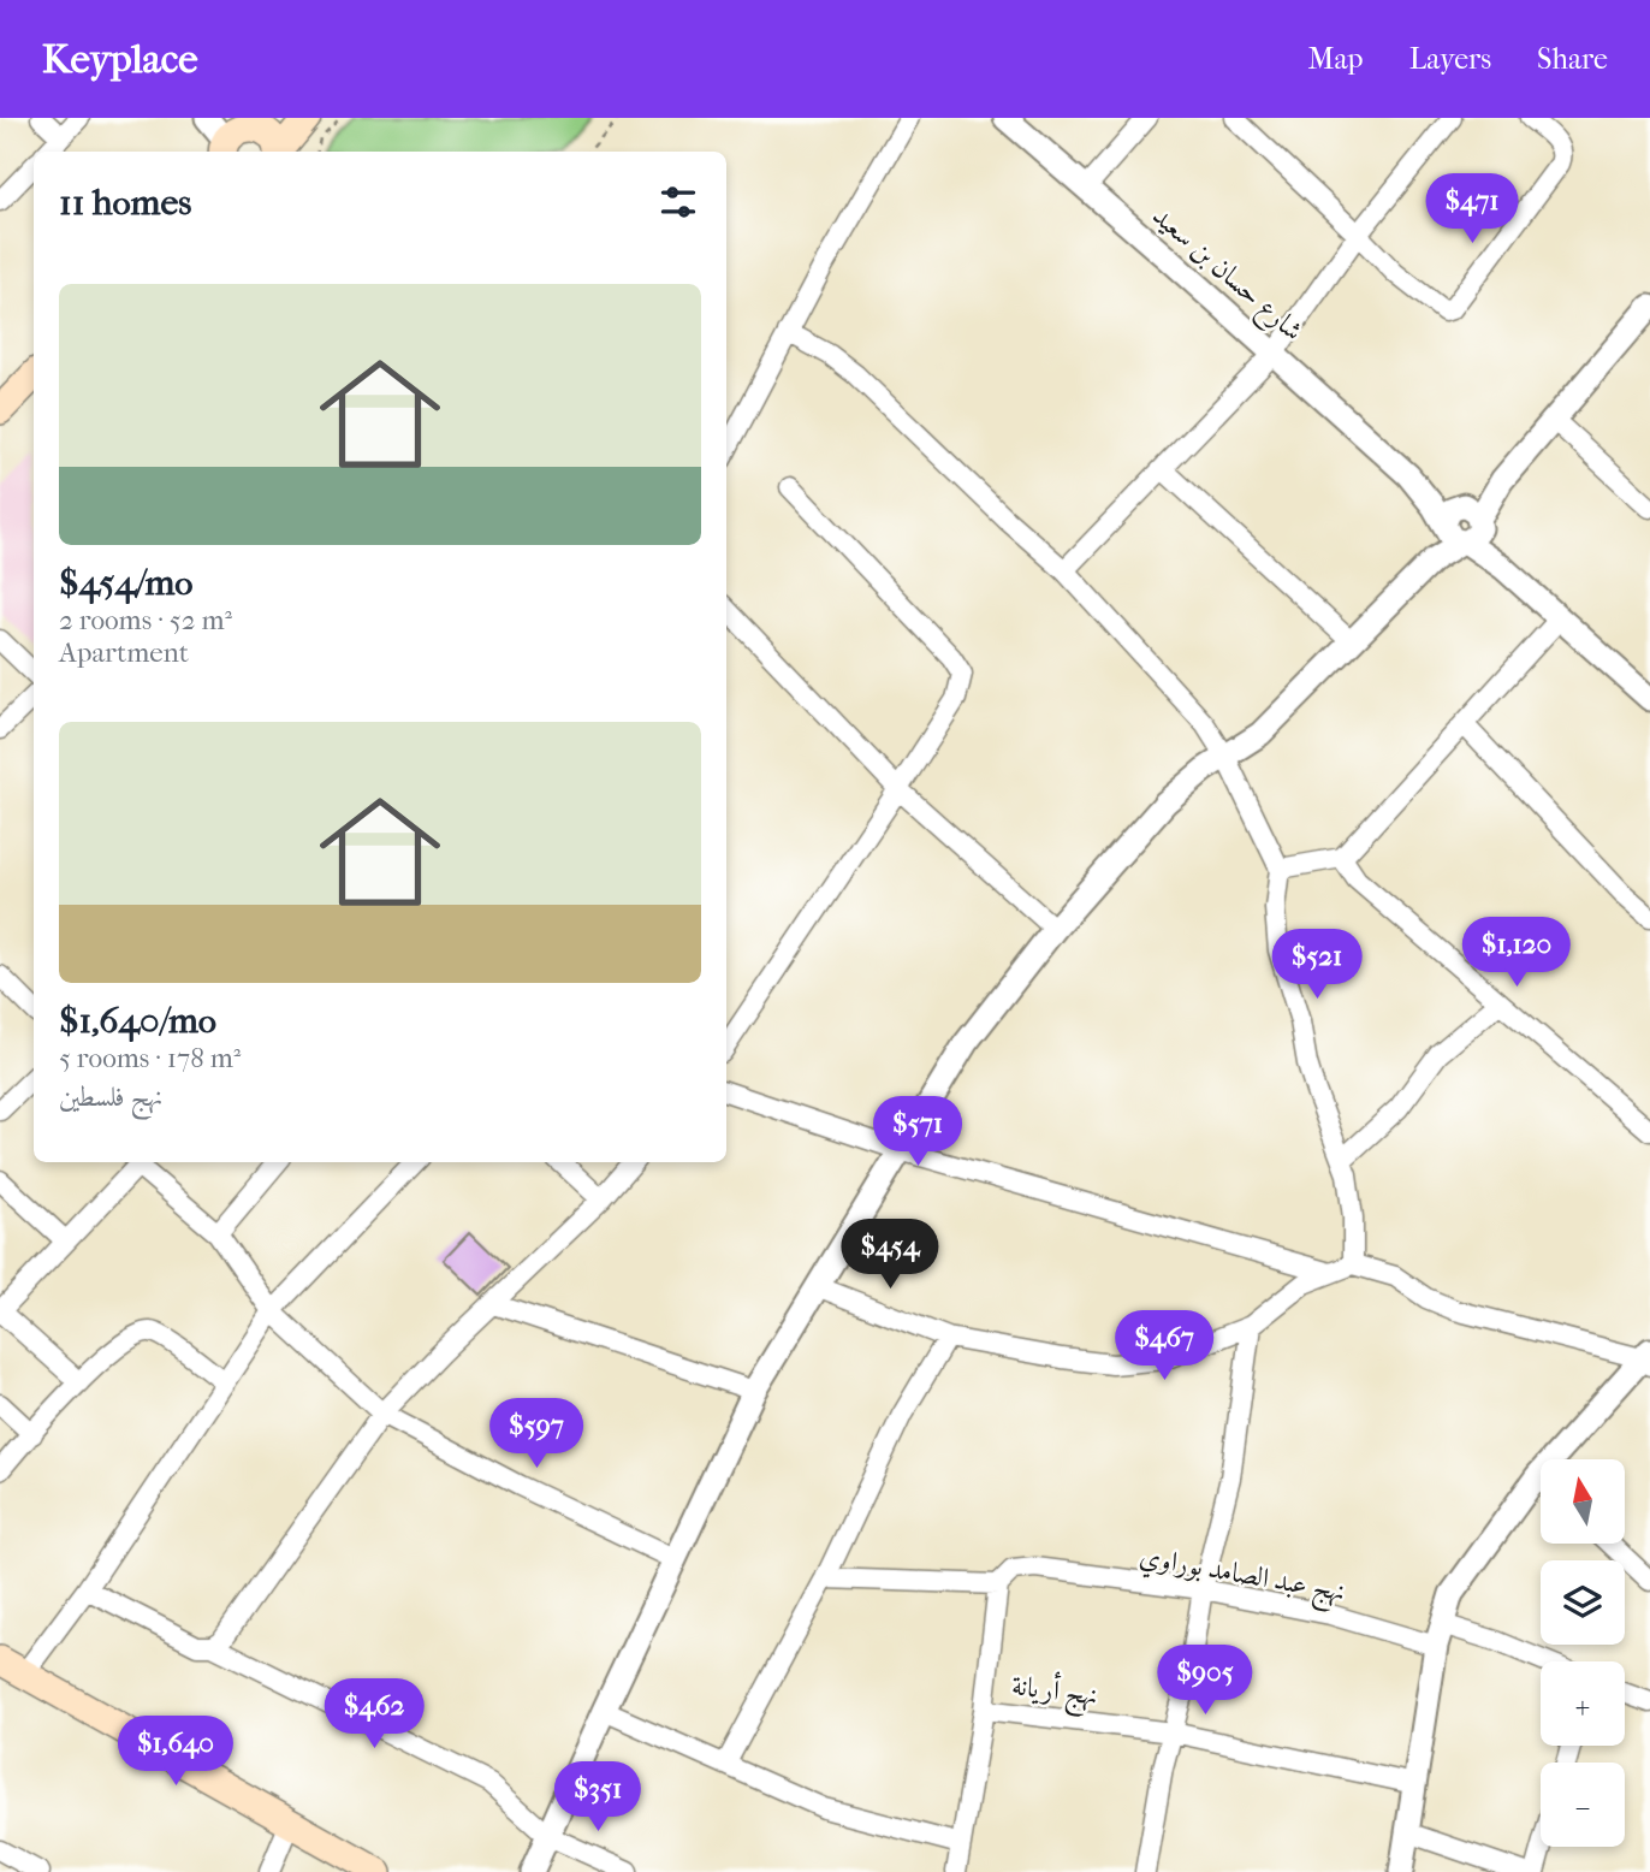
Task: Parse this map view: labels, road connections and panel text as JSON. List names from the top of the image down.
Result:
{
  "streets": {
    "street": ["شارع حسان بن سعيد", "نهج عبد الصامد بوراوي", "نهج أريانة"]
  },
  "north": "top",
  "page": {
    "header": "Keyplace",
    "nav": ["Map", "Layers", "Share"],
    "heading": "11 homes",
    "price": [
      "$471",
      "$1,120",
      "$521",
      "$571",
      "$454",
      "$467",
      "$597",
      "$905",
      "$462",
      "$1,640",
      "$351"
    ],
    "list": [
      {
        "name": "$454/mo",
        "note": "2 rooms · 52 m² · Apartment"
      },
      {
        "name": "$1,640/mo",
        "note": "5 rooms · 178 m² · نهج فلسطين"
      }
    ],
    "map_buttons": ["+", "−"]
  }
}
